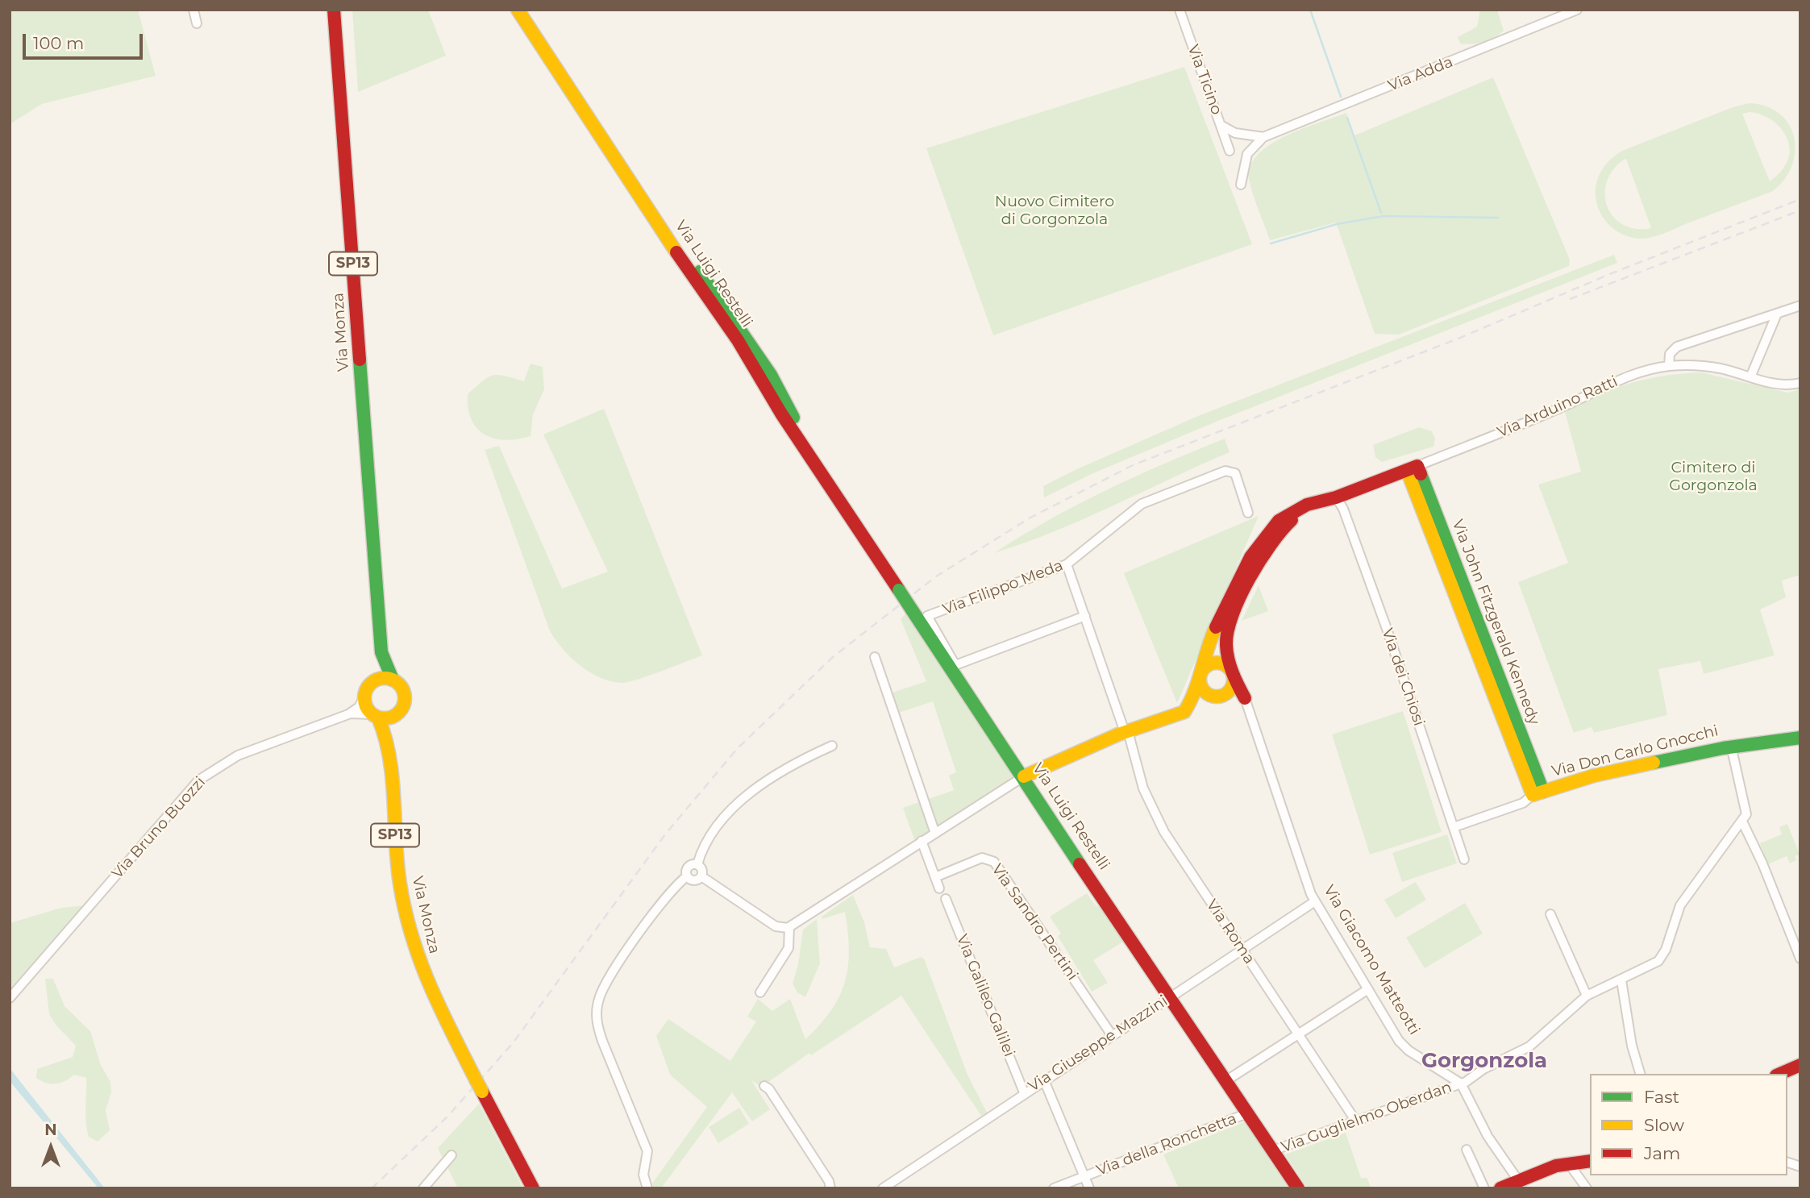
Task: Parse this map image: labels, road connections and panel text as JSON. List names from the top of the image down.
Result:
{
  "streets": {
    "street": [
      "Via Adda",
      "Via Ticino",
      "SP13",
      "Via Luigi Restelli",
      "Via Monza",
      "Via Arduino Ratti",
      "Via Filippo Meda",
      "Via John Fitzgerald Kennedy",
      "Via dei Chiosi",
      "Via Don Carlo Gnocchi",
      "Via Bruno Buozzi",
      "Via Sandro Pertini",
      "Via Roma",
      "Via Giacomo Matteotti",
      "Via Galileo Galilei",
      "Via Giuseppe Mazzini",
      "Via Guglielmo Oberdan",
      "Via della Ronchetta"
    ]
  },
  "crossings": [
    ["Via Adda", "Via Ticino"],
    ["Via Luigi Restelli", "Via Giuseppe Mazzini"],
    ["Via Luigi Restelli", "Via Guglielmo Oberdan"],
    ["Via Luigi Restelli", "Via della Ronchetta"],
    ["Via Monza", "Via Bruno Buozzi"],
    ["Via Arduino Ratti", "Via John Fitzgerald Kennedy"],
    ["Via Filippo Meda", "Via Roma"],
    ["Via John Fitzgerald Kennedy", "Via Don Carlo Gnocchi"],
    ["Via dei Chiosi", "Via Don Carlo Gnocchi"],
    ["Via Sandro Pertini", "Via Giuseppe Mazzini"],
    ["Via Roma", "Via Giuseppe Mazzini"],
    ["Via Roma", "Via Guglielmo Oberdan"],
    ["Via Giacomo Matteotti", "Via Giuseppe Mazzini"],
    ["Via Giacomo Matteotti", "Via Guglielmo Oberdan"],
    ["Via Galileo Galilei", "Via Giuseppe Mazzini"]
  ],
  "districts": ["Gorgonzola"],
  "parks": ["Nuovo Cimitero di Gorgonzola", "Cimitero di Gorgonzola"],
  "legend": ["Fast", "Slow", "Jam"],
  "scale_bar": "100 m",
  "north": "top"
}
